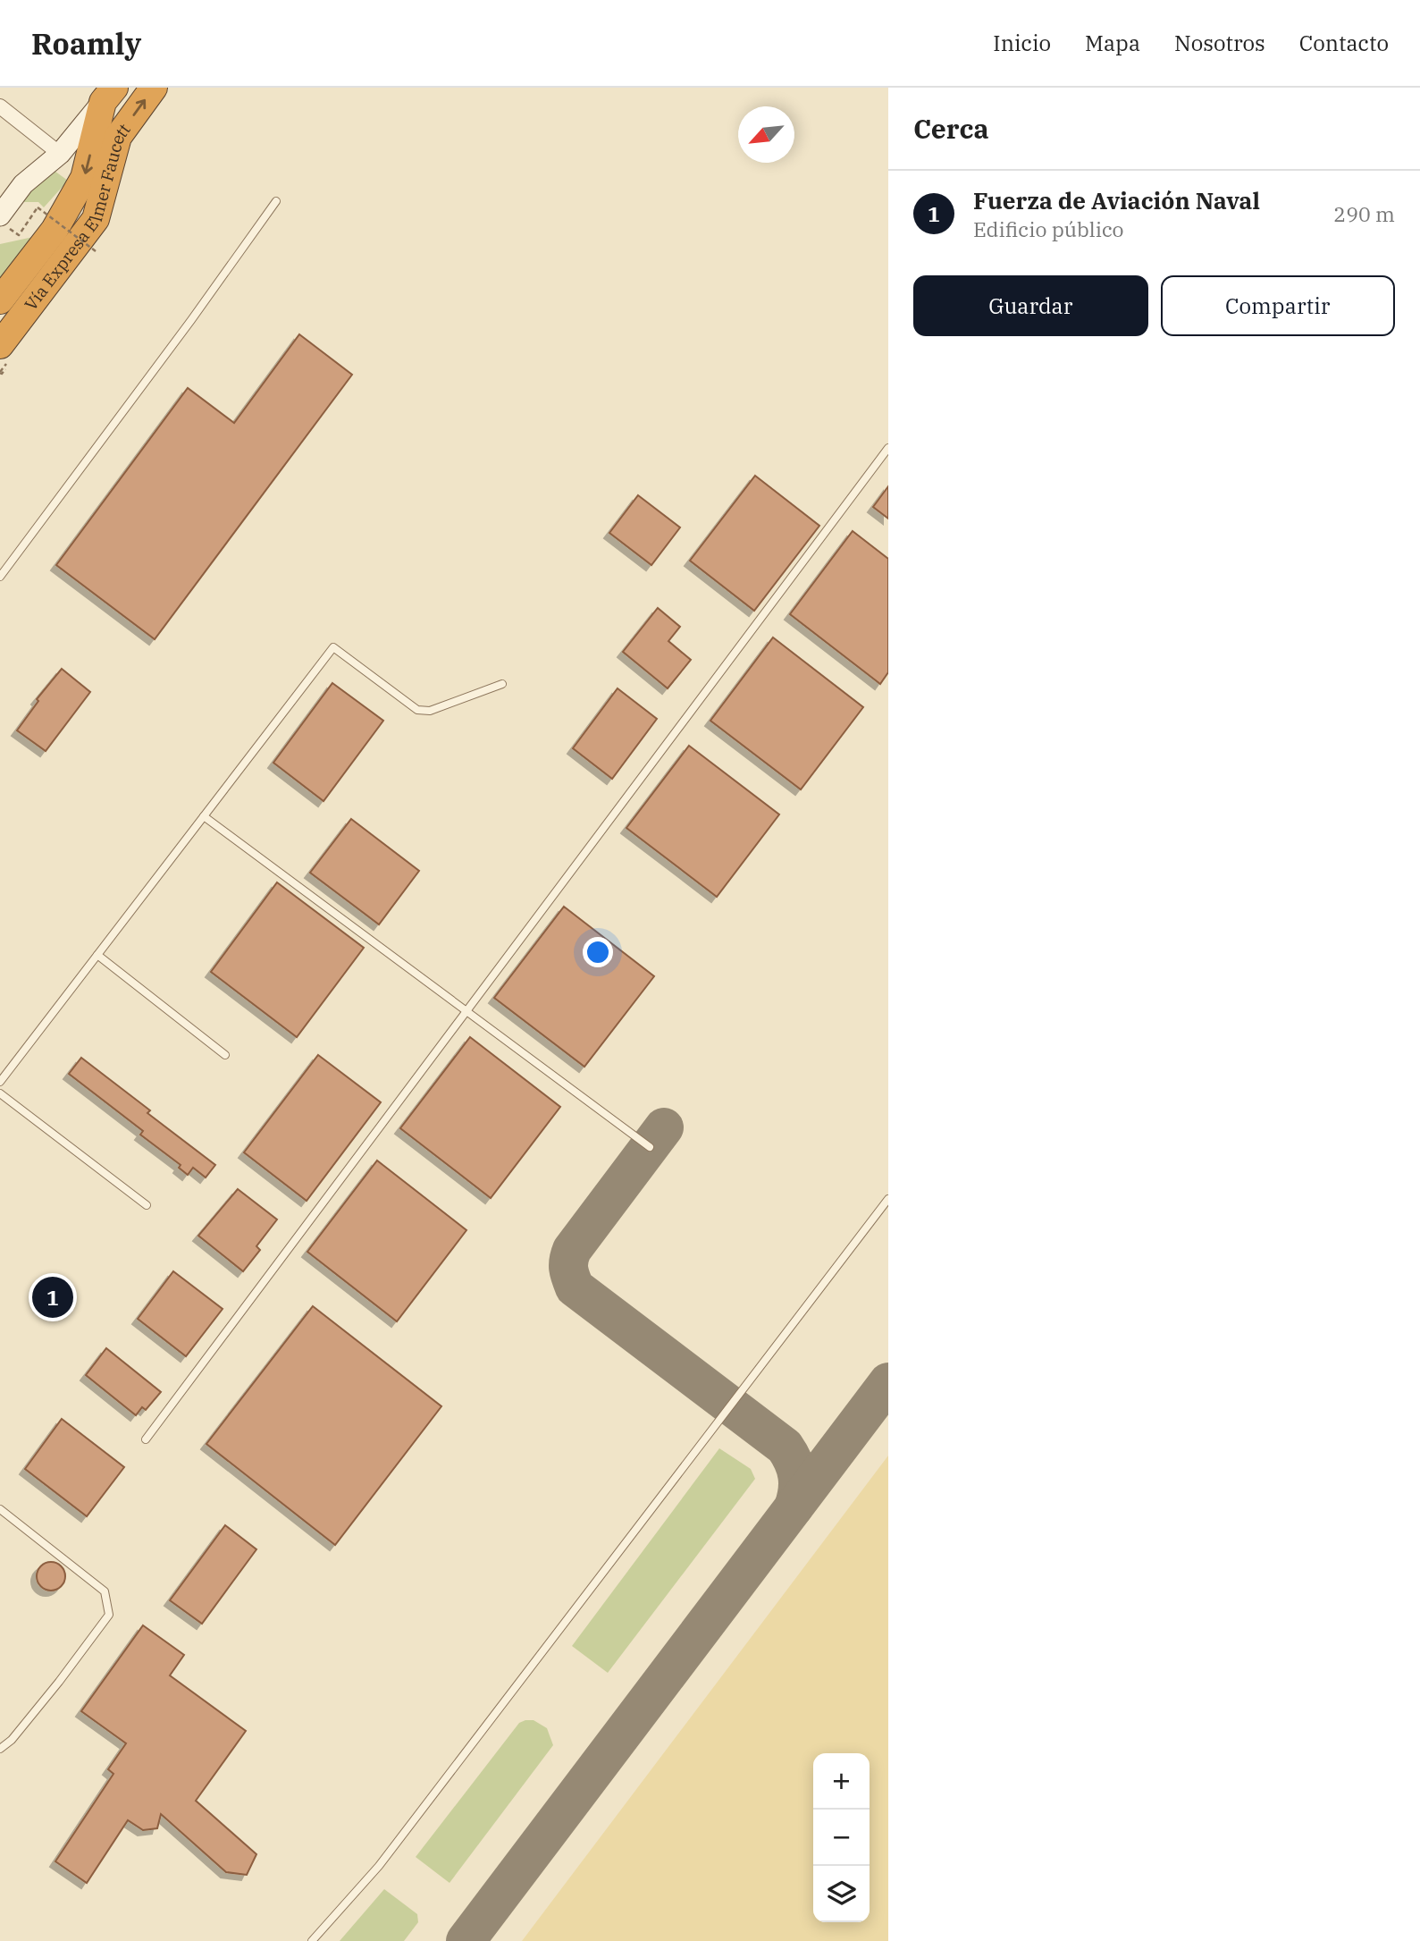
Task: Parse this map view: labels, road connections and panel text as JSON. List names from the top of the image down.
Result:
{
  "streets": {
    "highway": ["Vía Expresa Elmer Faucett"]
  },
  "north": "bottom left",
  "page": {
    "header": "Roamly",
    "nav": [
      "Inicio",
      "Mapa",
      "Nosotros",
      "Contacto"
    ],
    "heading": "Cerca",
    "list": [
      {
        "mark": "1",
        "name": "Fuerza de Aviación Naval",
        "note": "Edificio público",
        "value": "290 m"
      }
    ],
    "buttons": ["Guardar", "Compartir"],
    "pins": "1",
    "map_buttons": ["+", "−"]
  }
}
